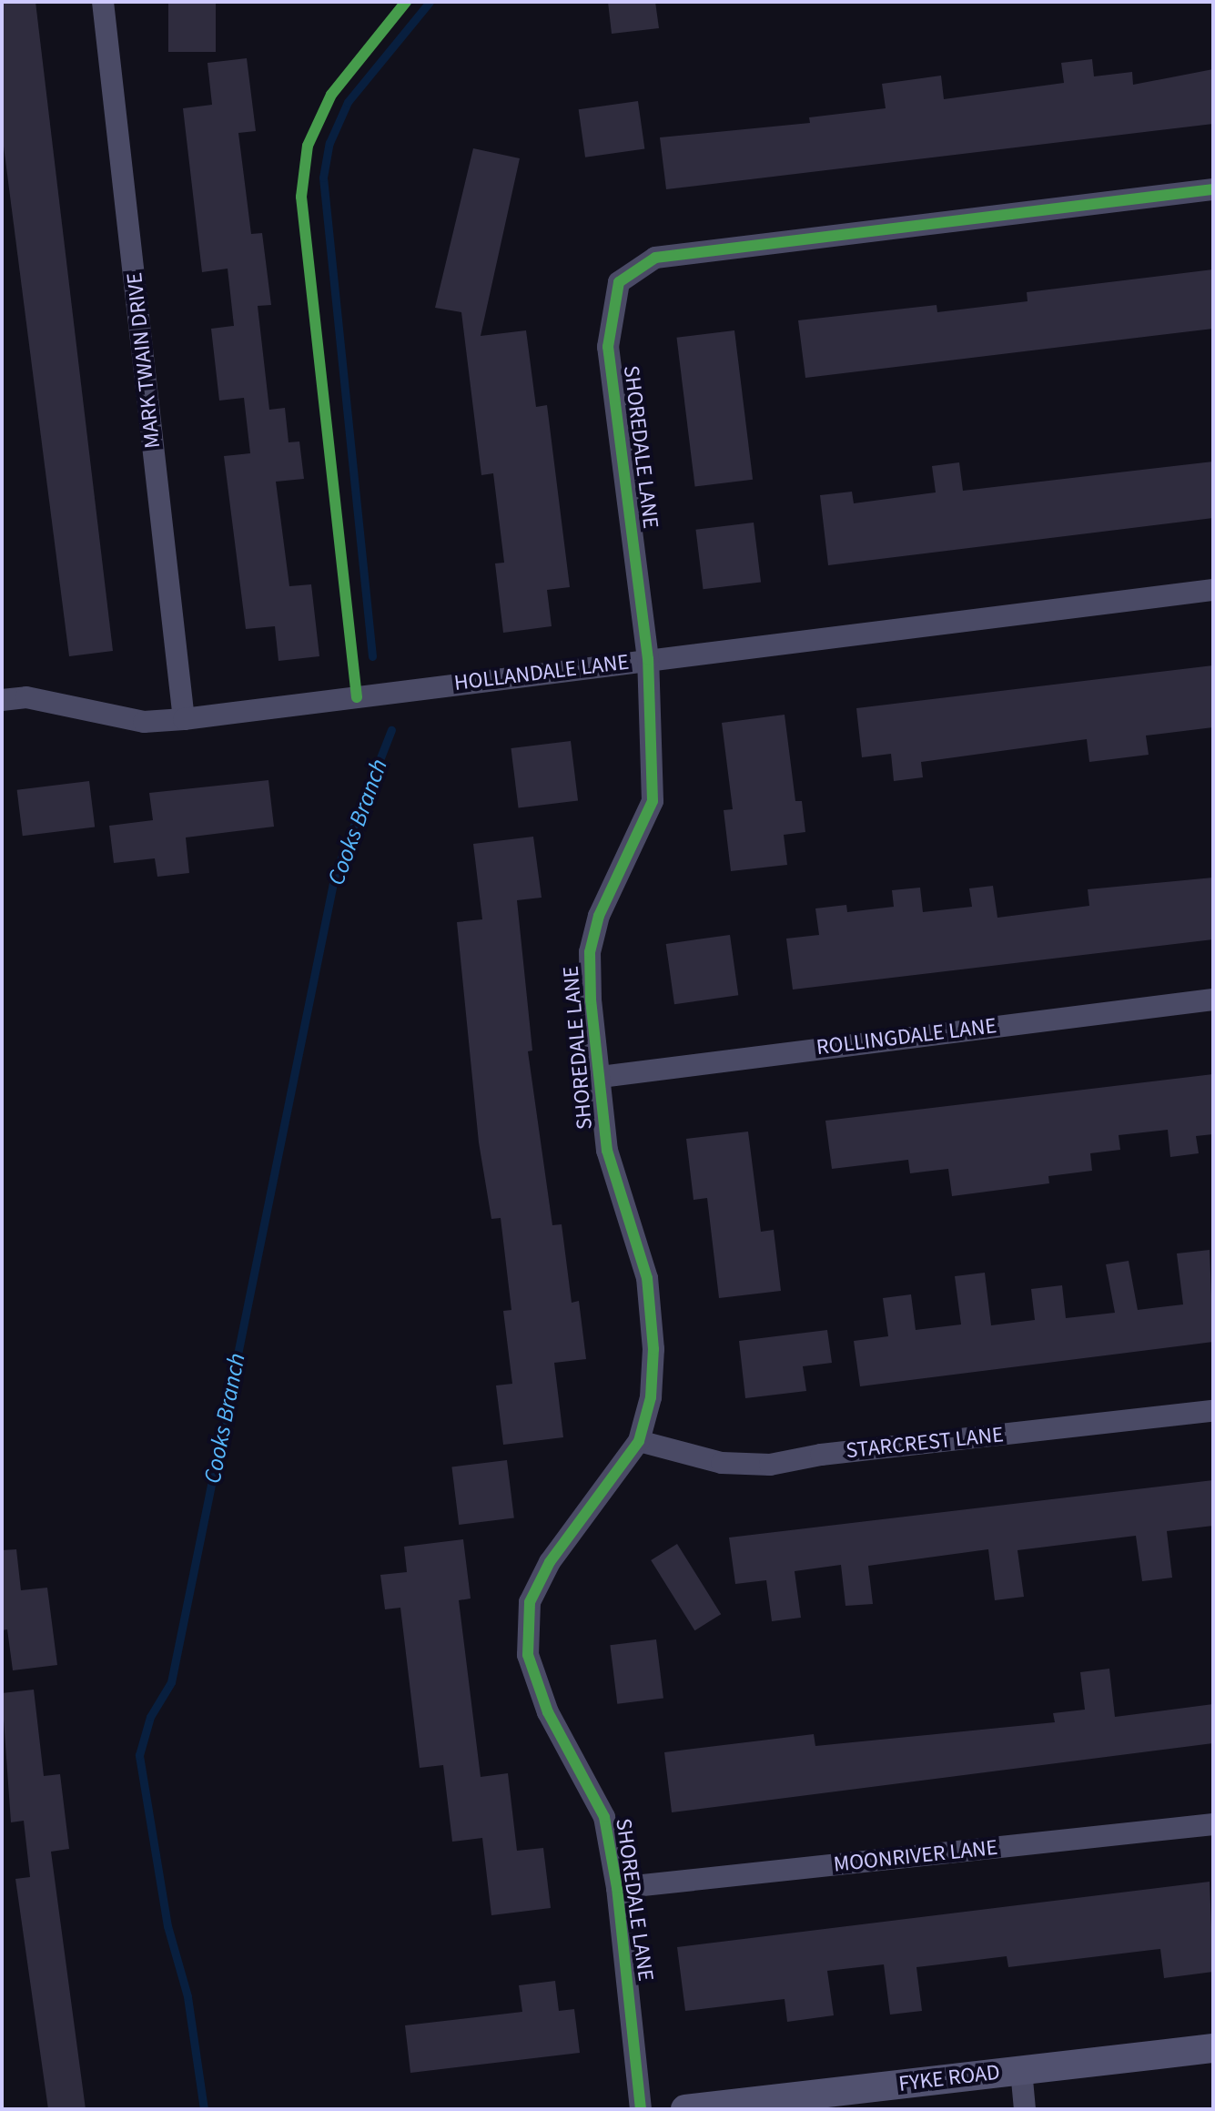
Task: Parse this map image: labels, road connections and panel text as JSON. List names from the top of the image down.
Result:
{
  "streets": {
    "street": [
      "MARK TWAIN DRIVE",
      "SHOREDALE LANE",
      "HOLLANDALE LANE",
      "ROLLINGDALE LANE",
      "STARCREST LANE",
      "MOONRIVER LANE",
      "FYKE ROAD"
    ]
  },
  "crossings": [
    ["MARK TWAIN DRIVE", "HOLLANDALE LANE"],
    ["SHOREDALE LANE", "HOLLANDALE LANE"],
    ["SHOREDALE LANE", "ROLLINGDALE LANE"],
    ["SHOREDALE LANE", "STARCREST LANE"],
    ["SHOREDALE LANE", "MOONRIVER LANE"]
  ],
  "water": ["Cooks Branch"]
}
